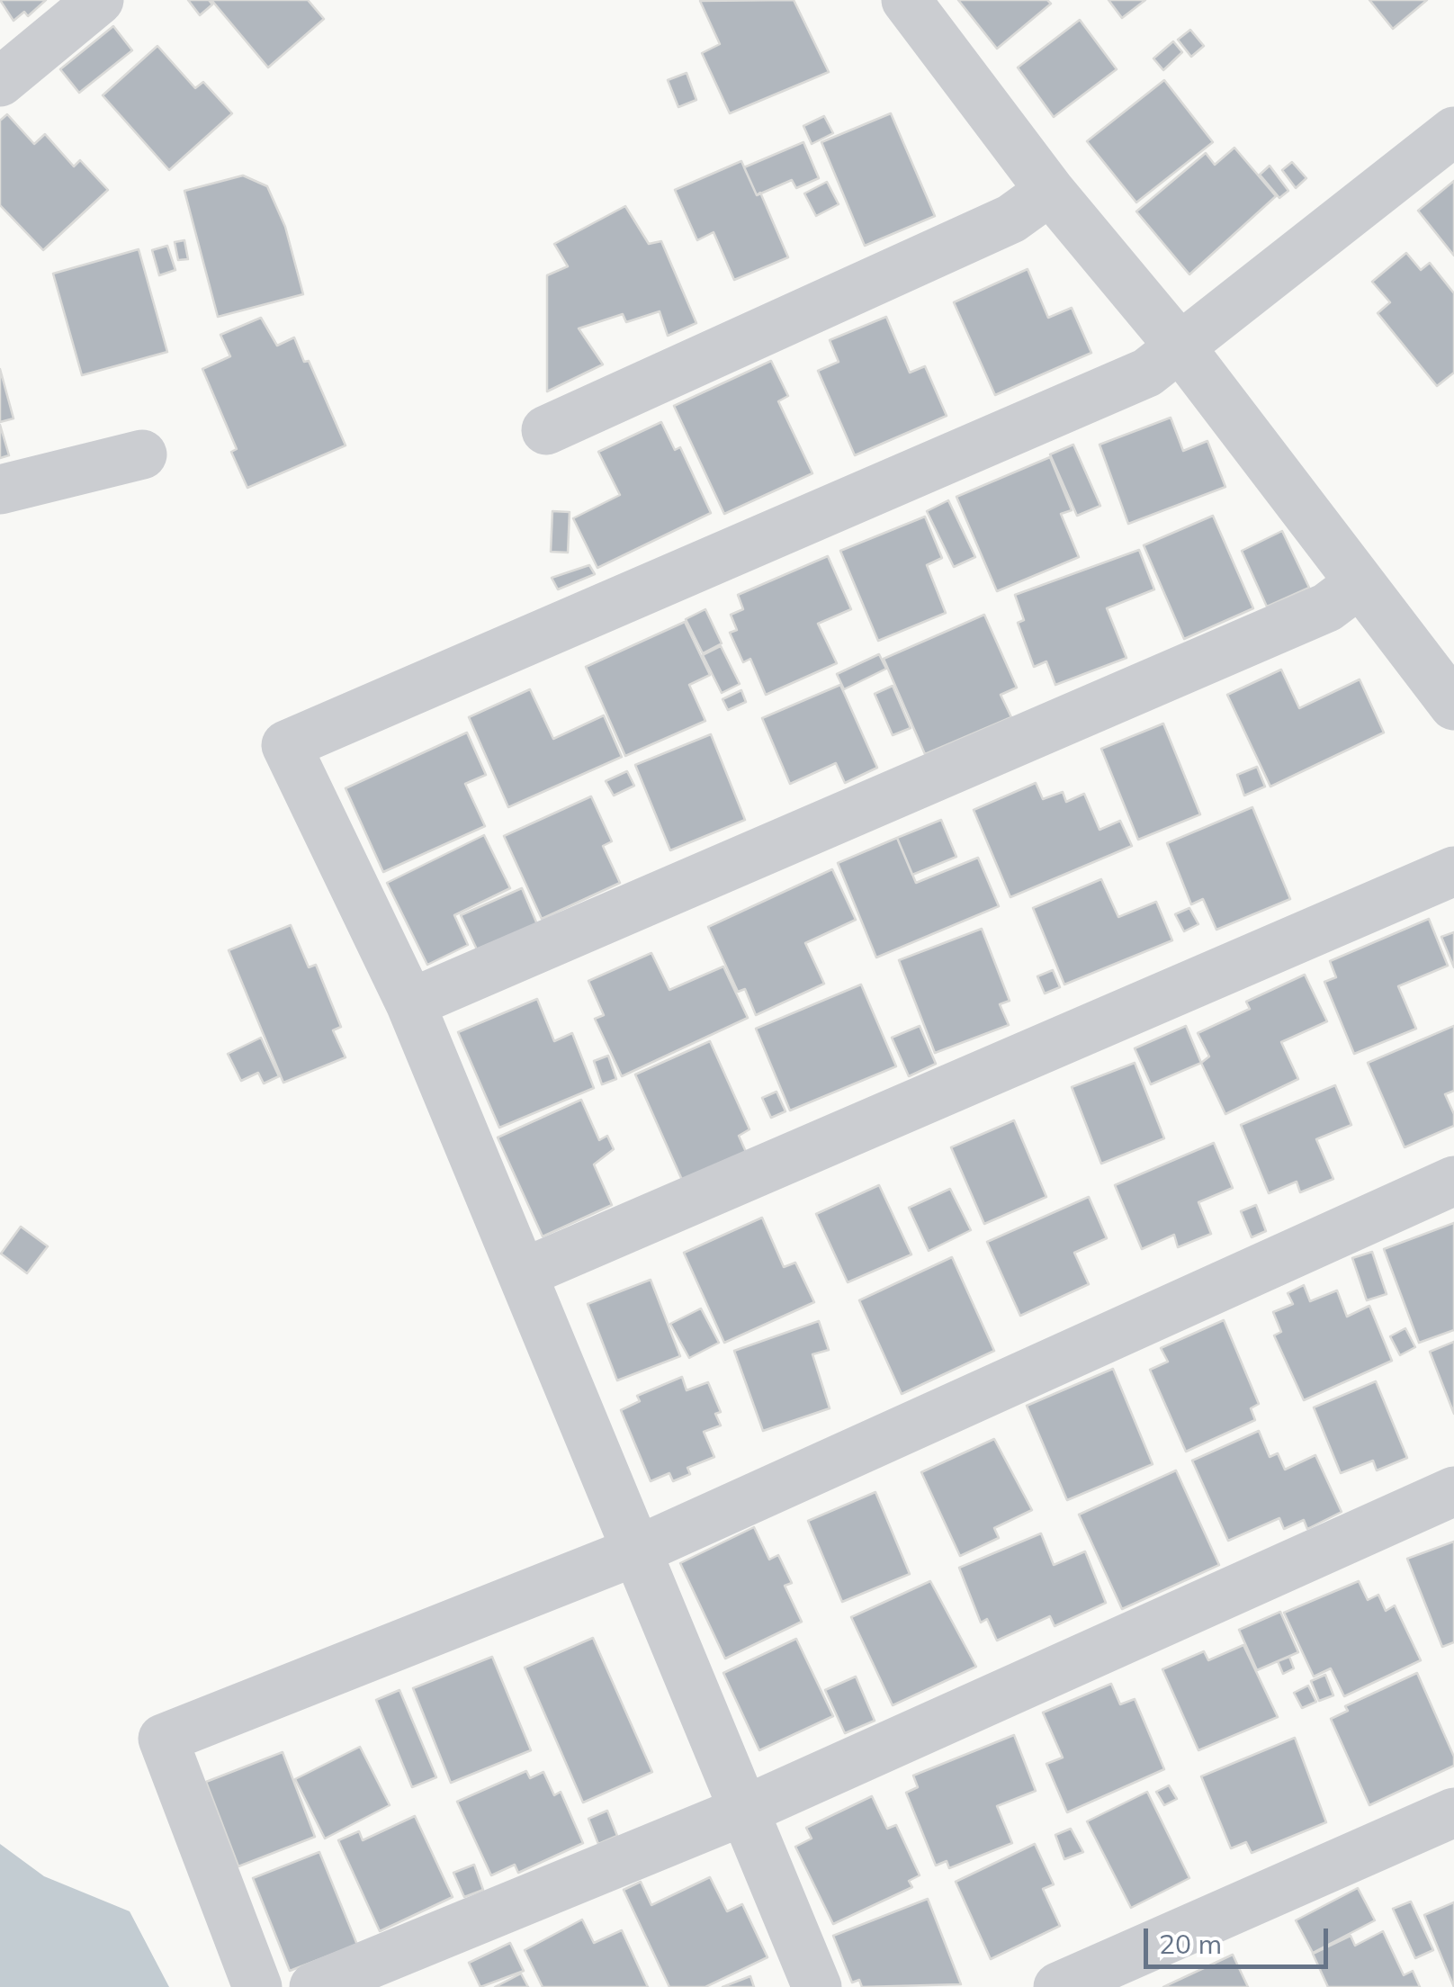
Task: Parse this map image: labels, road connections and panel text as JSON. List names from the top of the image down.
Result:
{
  "scale_bar": "20 m"
}
